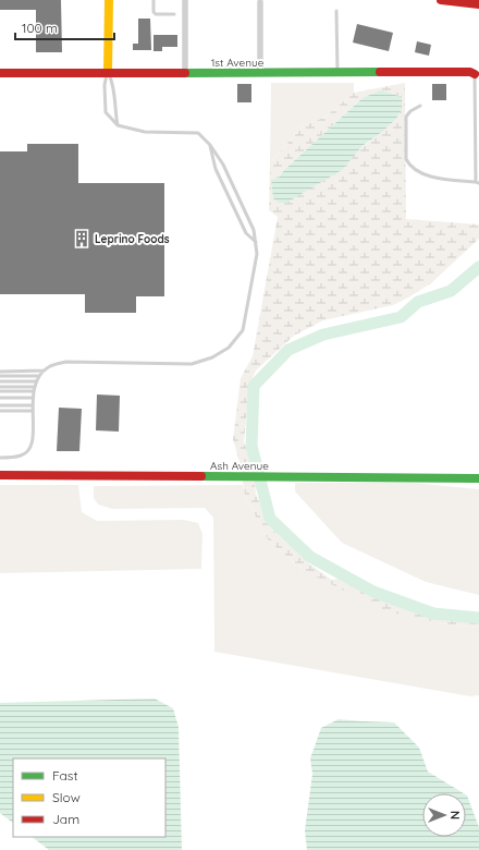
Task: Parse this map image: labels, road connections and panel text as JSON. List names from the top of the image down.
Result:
{
  "streets": {
    "main road": ["1st Avenue", "Ash Avenue"]
  },
  "places": {
    "building": ["Leprino Foods"]
  },
  "legend": ["Fast", "Slow", "Jam"],
  "scale_bar": "100 m",
  "north": "right"
}
